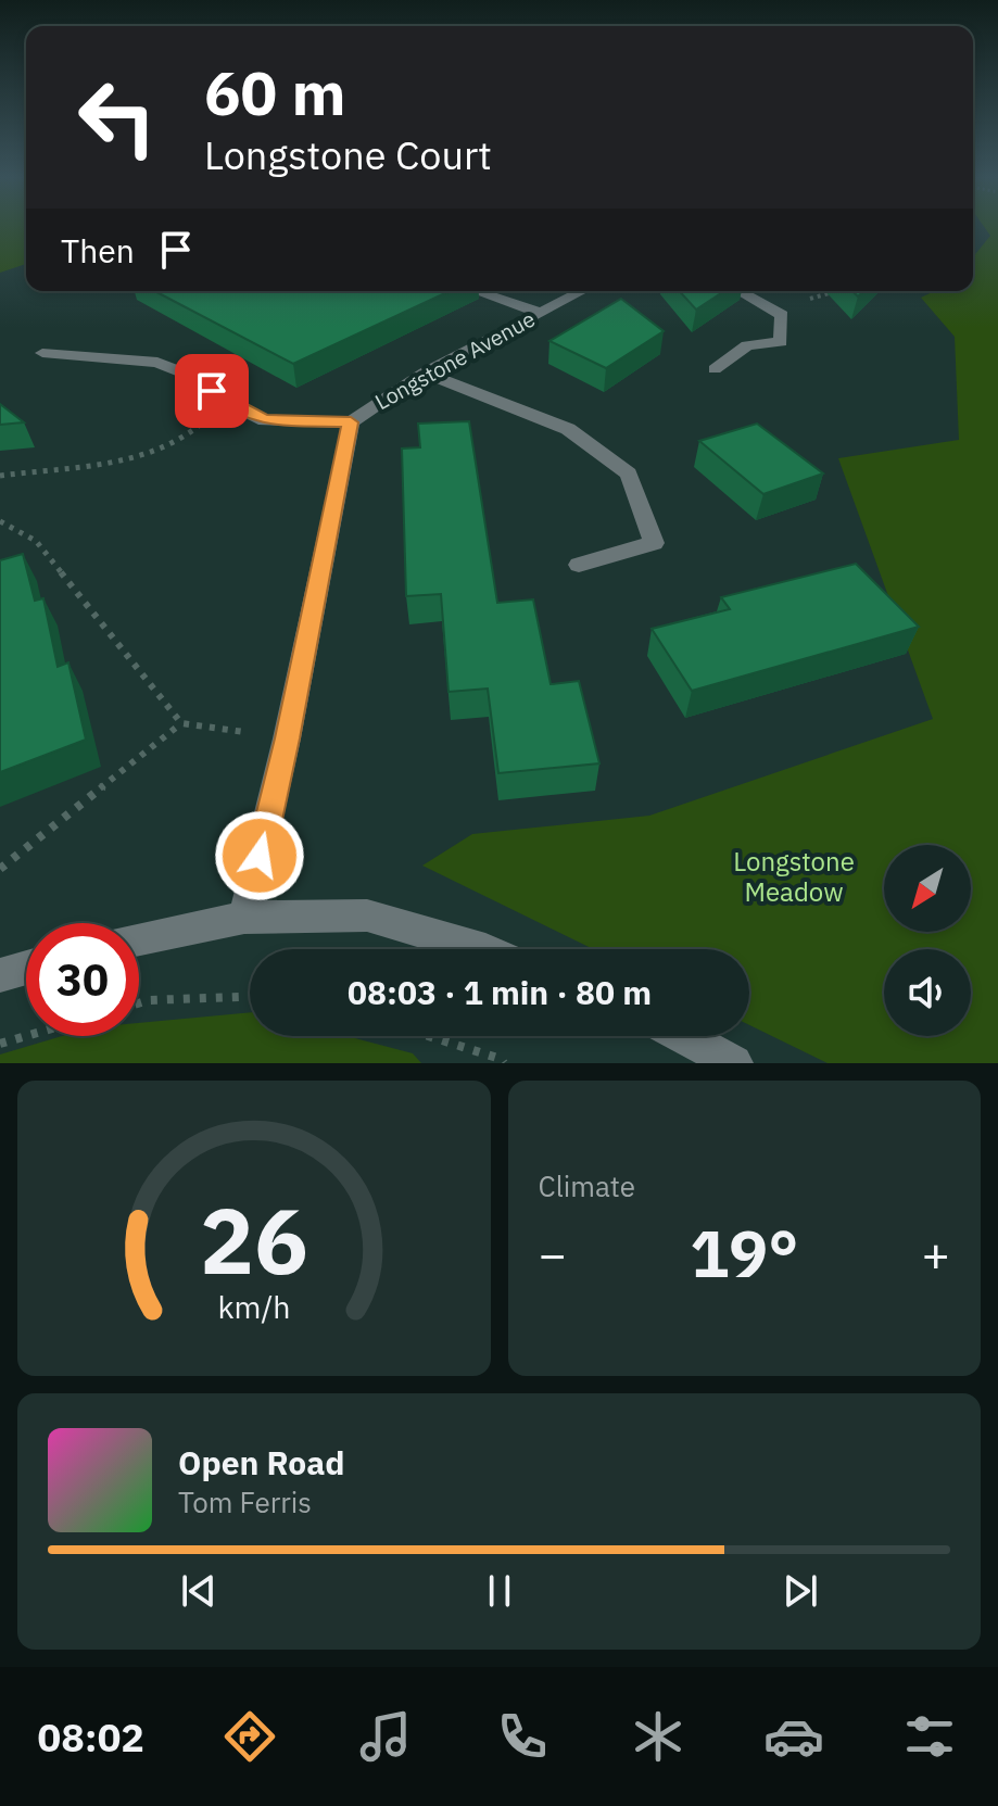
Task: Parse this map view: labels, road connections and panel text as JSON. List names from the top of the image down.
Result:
{
  "streets": {
    "street": ["Longstone Avenue"]
  },
  "parks": ["Longstone Meadow"],
  "north": "bottom left",
  "page": {
    "turn": ["60 m", "Longstone Court"],
    "then": "Then",
    "limit": "30",
    "trip": "08:03 · 1 min · 80 m",
    "tile": "Climate",
    "heat": ["−", "19°", "+"],
    "song": ["Open Road", "Tom Ferris"],
    "tabs": "08:02",
    "gauge": ["26", "km/h"]
  }
}
